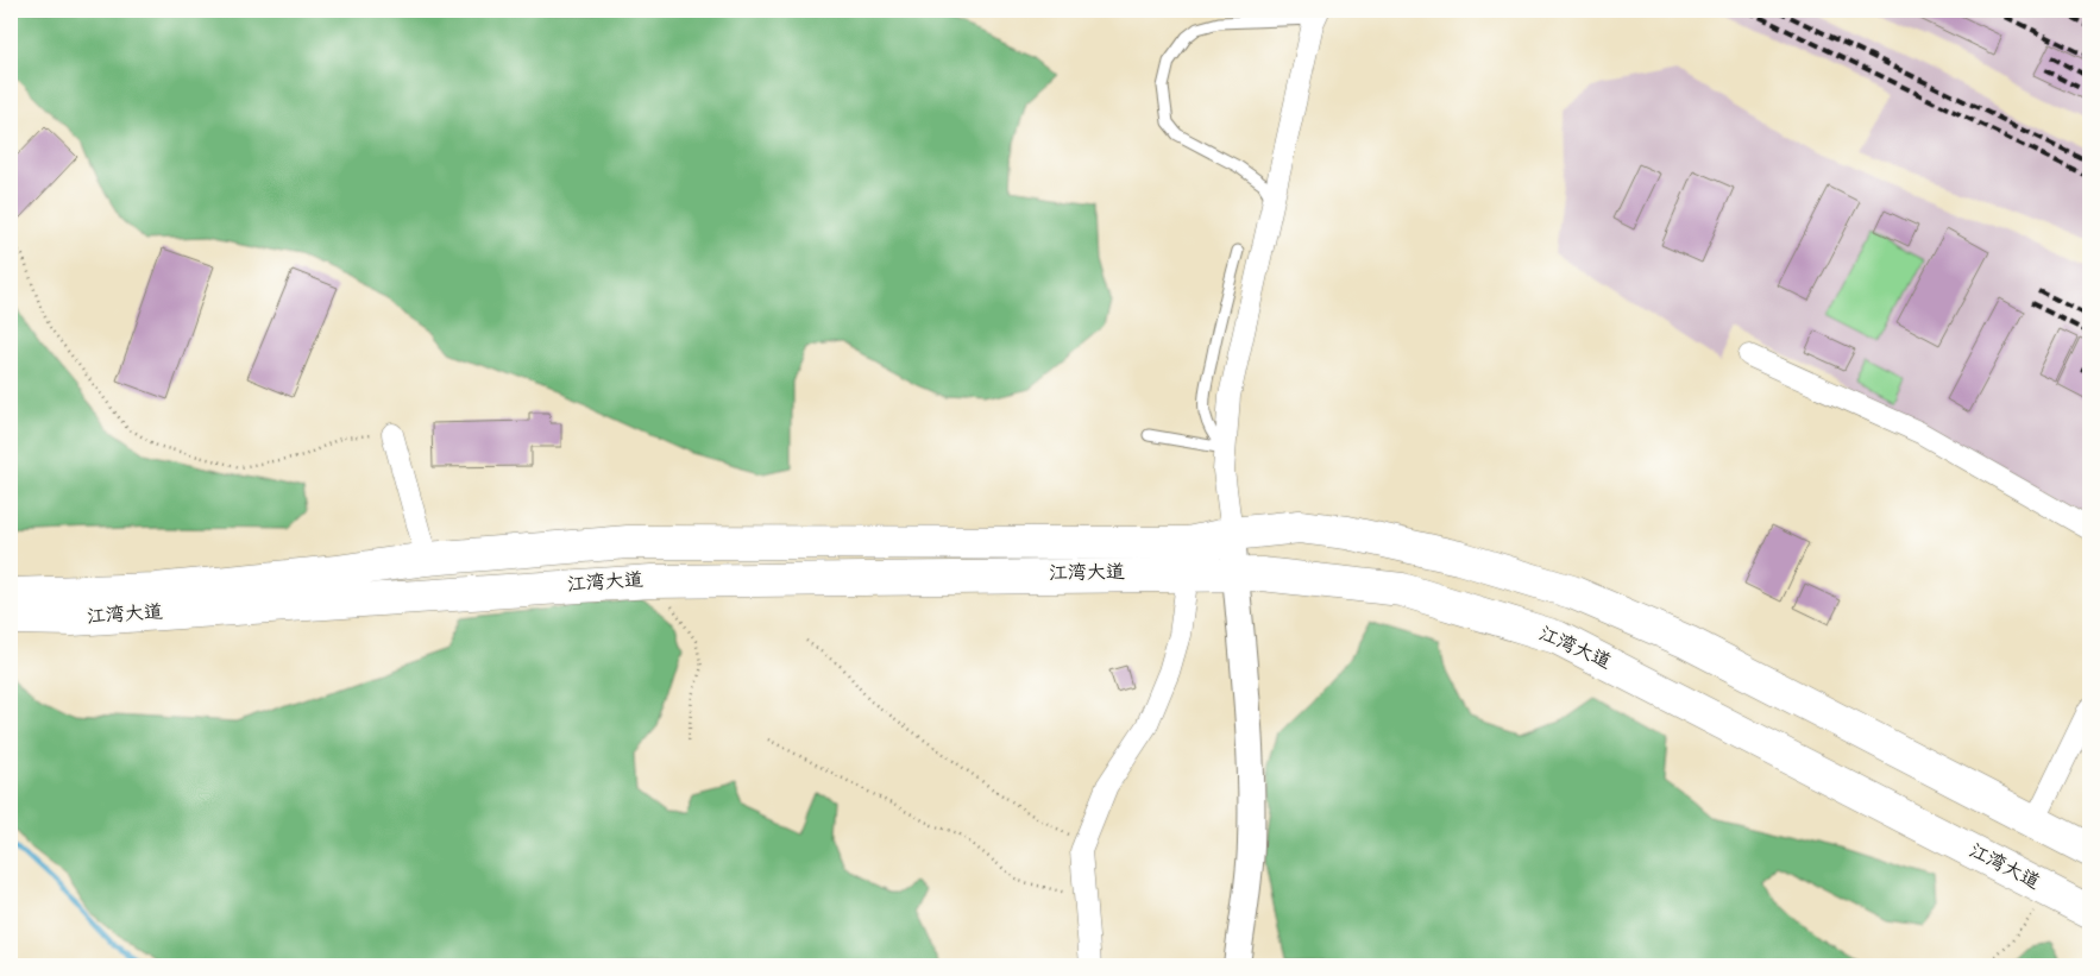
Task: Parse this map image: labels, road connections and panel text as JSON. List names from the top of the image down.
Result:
{
  "streets": {
    "highway": ["江湾大道"]
  }
}
